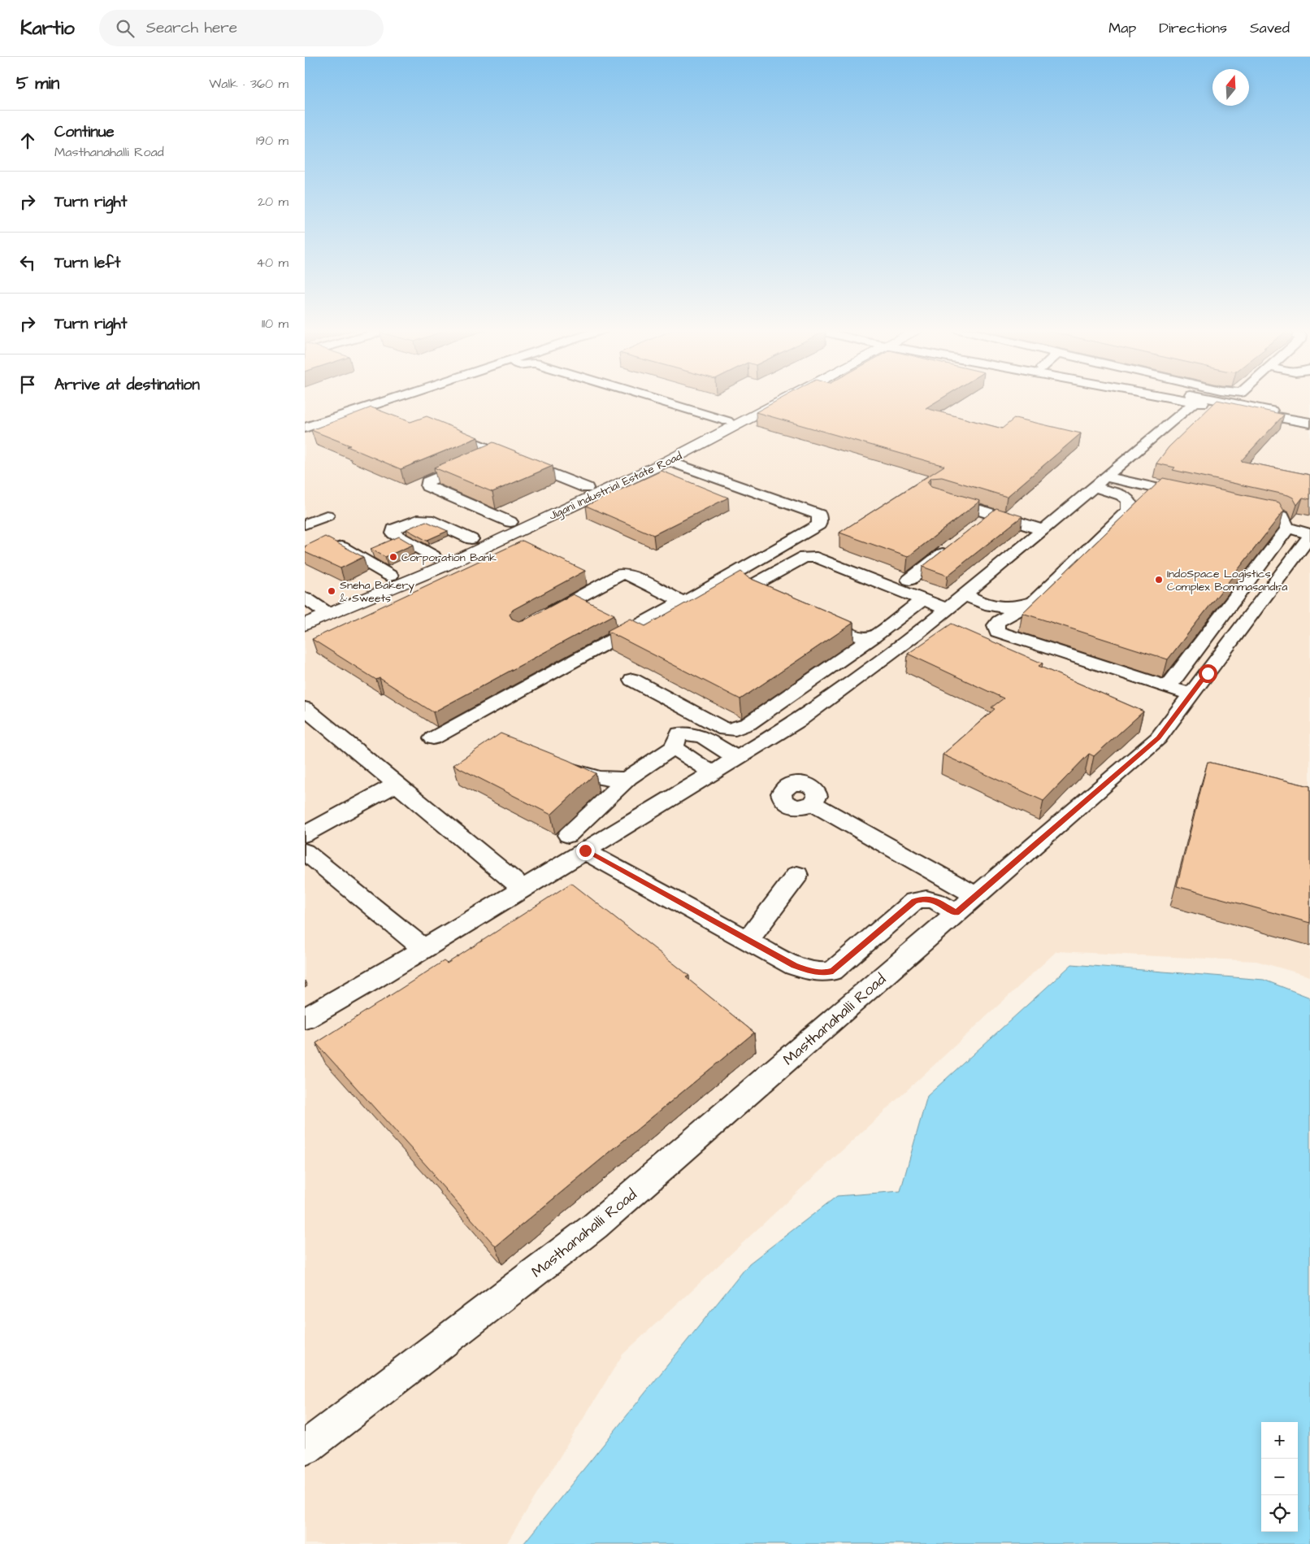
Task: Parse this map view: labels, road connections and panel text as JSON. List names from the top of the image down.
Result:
{
  "streets": {
    "main road": ["Jigani Industrial Estate Road"],
    "street": ["Masthanahalli Road"]
  },
  "places": ["Corporation Bank", "IndoSpace Logistics Complex Bommasandra", "Sneha Bakery & Sweets"],
  "north": "top",
  "page": {
    "header": "Kartio",
    "search": "Search here",
    "nav": ["Map", "Directions", "Saved"],
    "heading": ["5 min", "Walk · 360 m"],
    "list": [
      ["Continue", "Masthanahalli Road", "190 m"],
      ["Turn right", "20 m"],
      ["Turn left", "40 m"],
      ["Turn right", "110 m"],
      "Arrive at destination"
    ],
    "map_buttons": ["+", "−"]
  }
}
